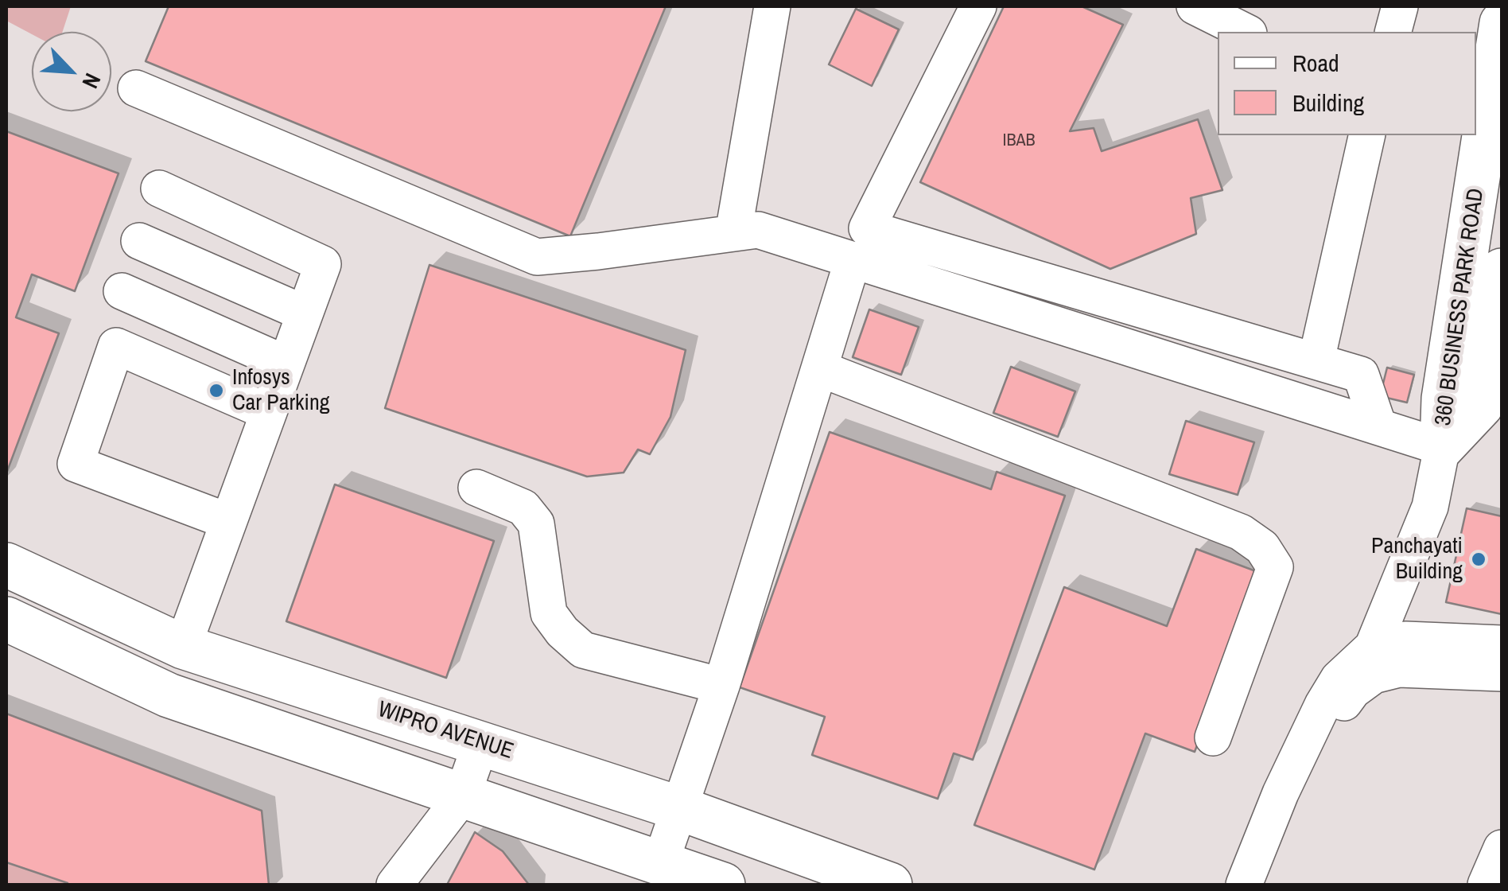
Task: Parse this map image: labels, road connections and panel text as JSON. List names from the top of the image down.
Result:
{
  "streets": {
    "main road": ["360 BUSINESS PARK ROAD", "WIPRO AVENUE"]
  },
  "places": ["Infosys Car Parking", "Panchayati Building"],
  "house_numbers": ["IBAB"],
  "legend": ["Road", "Building"],
  "north": "bottom right"
}
